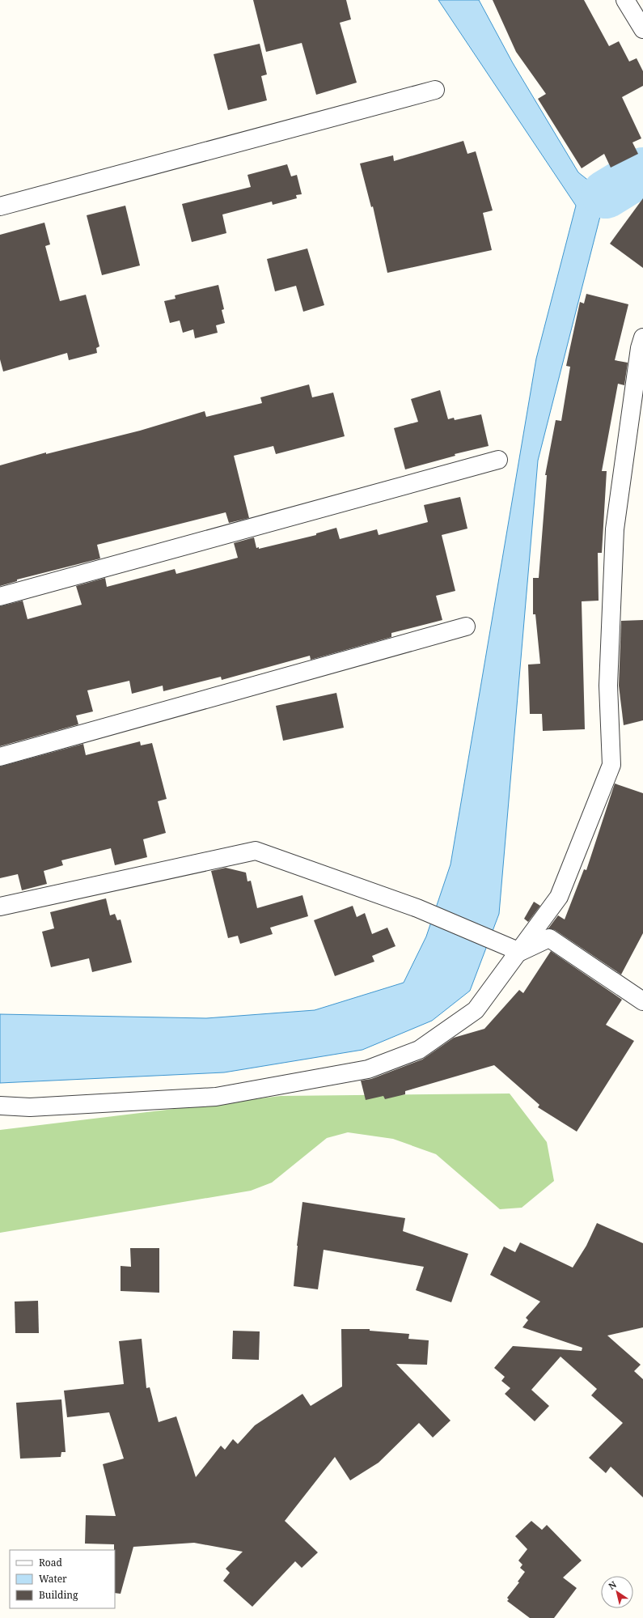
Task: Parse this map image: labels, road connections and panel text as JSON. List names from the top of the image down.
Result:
{
  "legend": ["Road", "Water", "Building"],
  "north": "top left"
}
